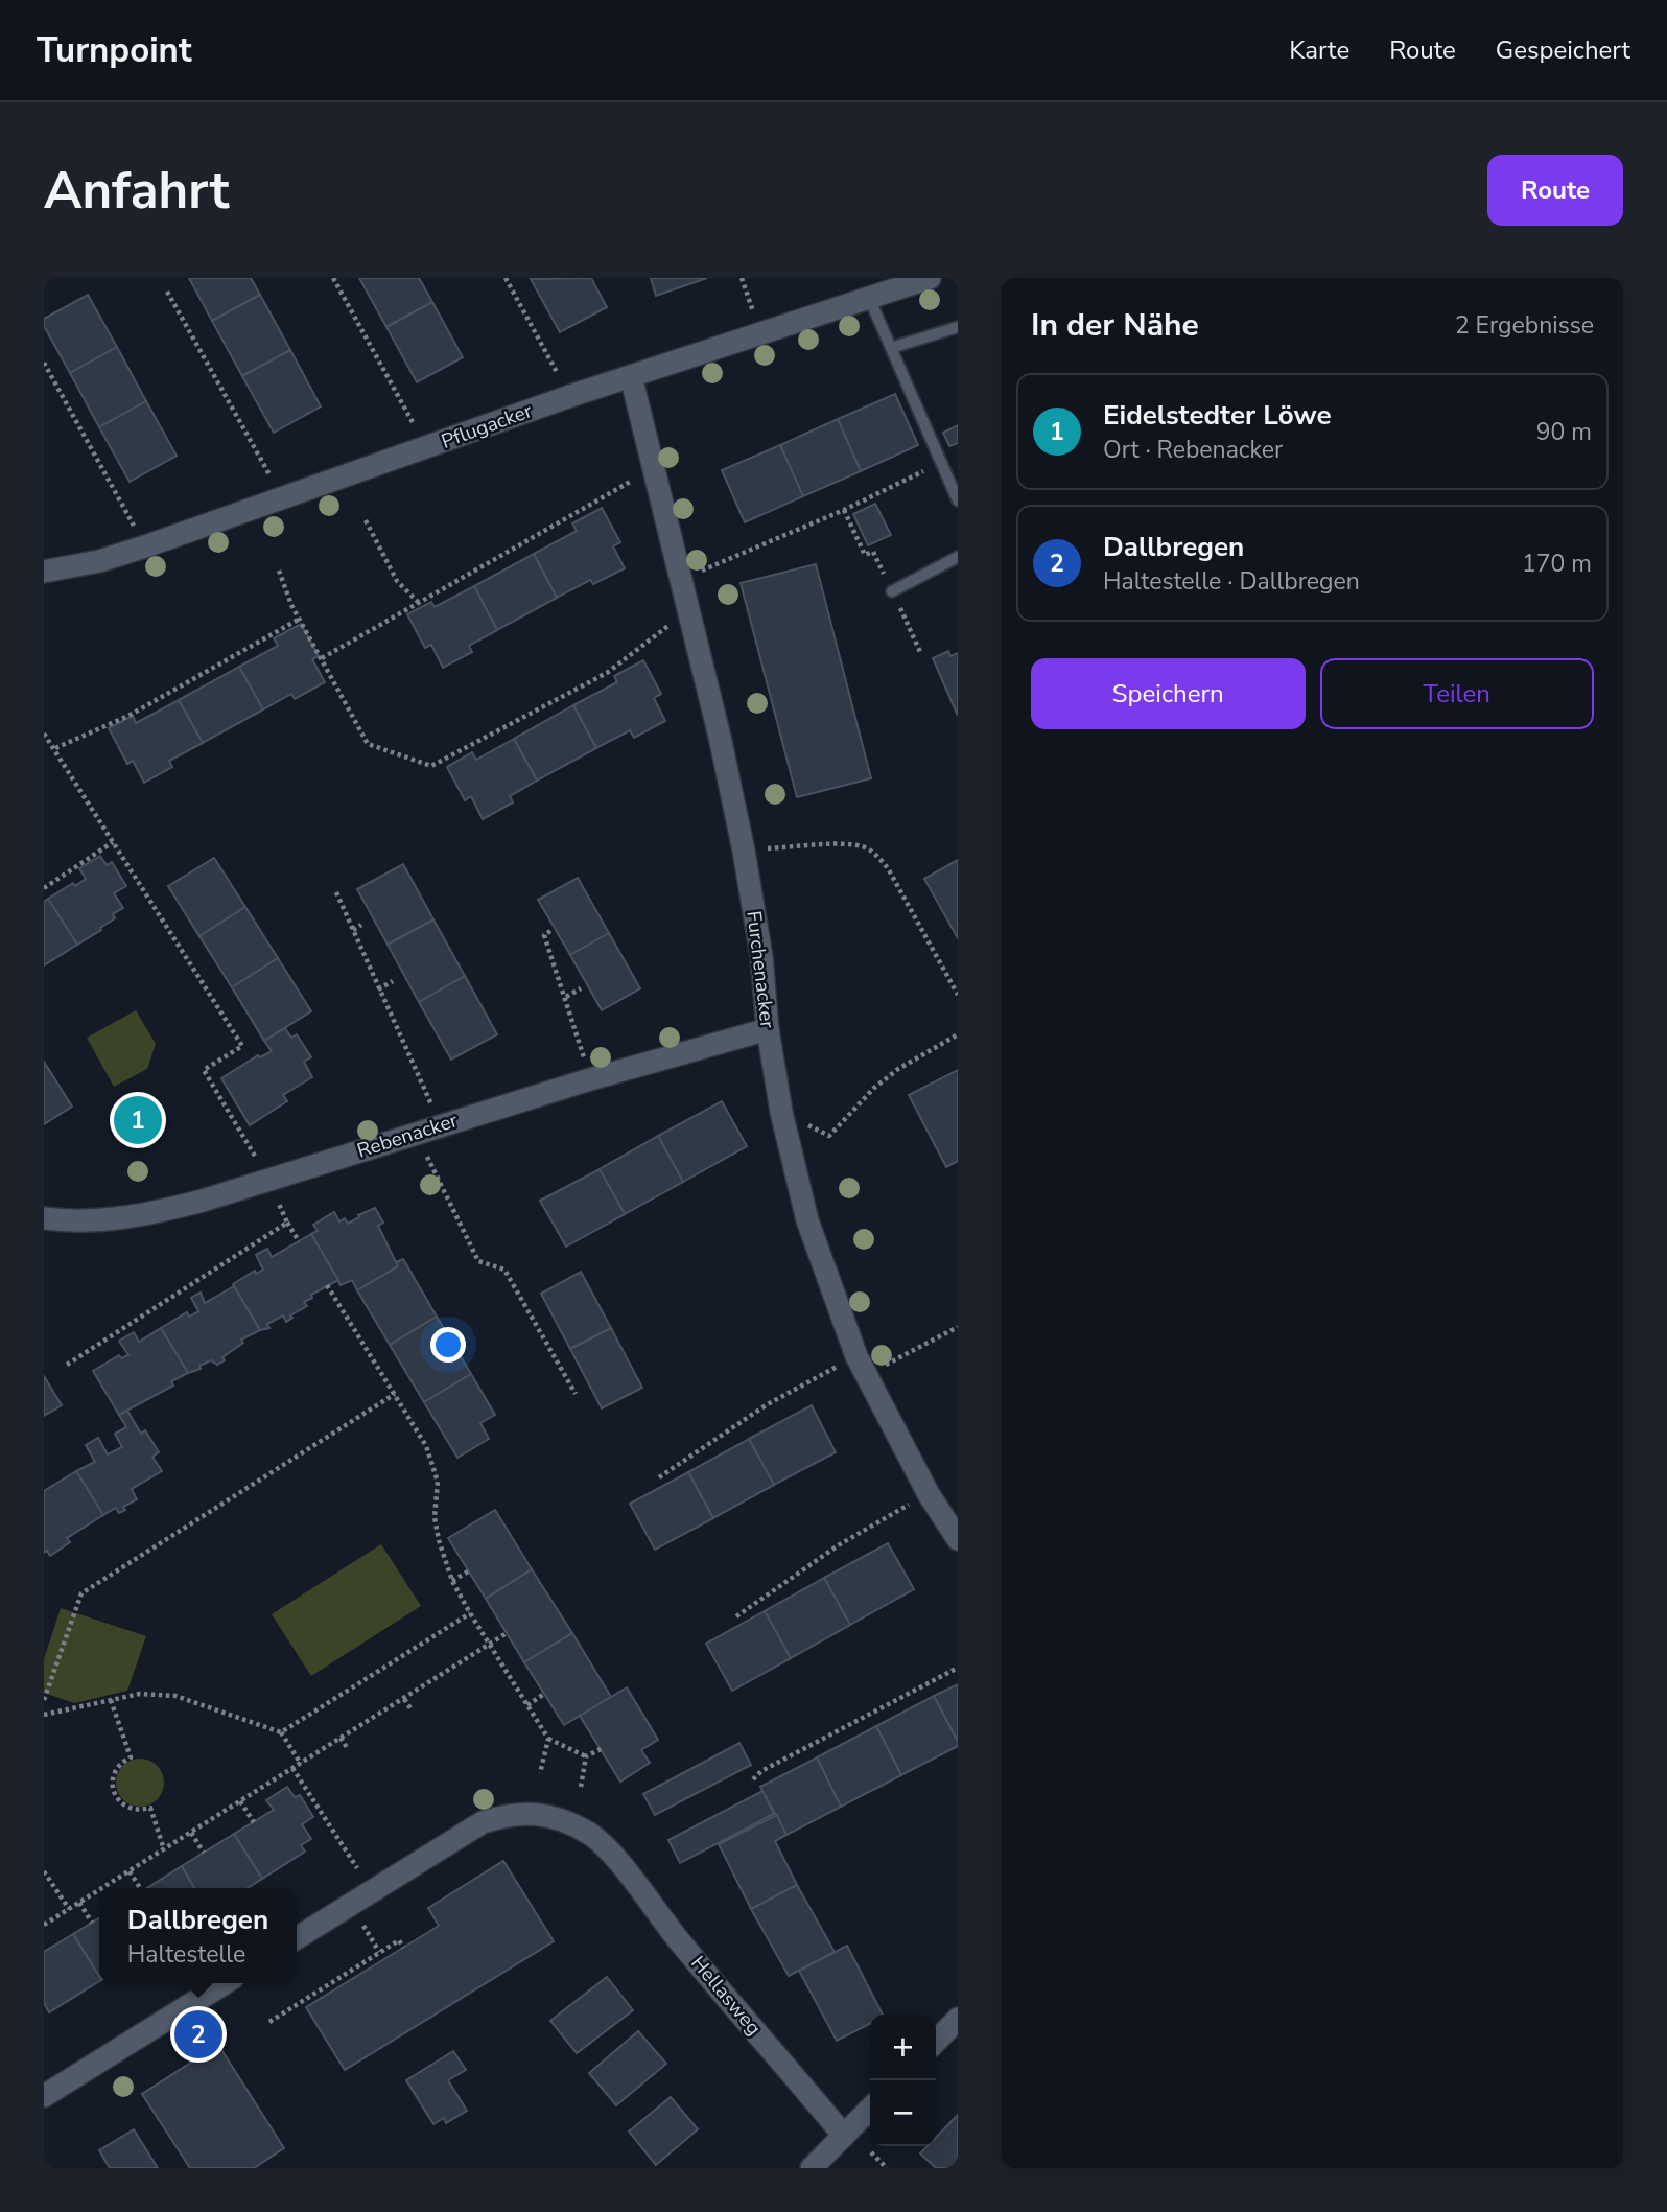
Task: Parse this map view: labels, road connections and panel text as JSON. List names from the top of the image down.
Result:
{
  "streets": {
    "street": [
      "Pflugacker",
      "Furchenacker",
      "Rebenacker",
      "Hellasweg"
    ]
  },
  "crossings": [
    ["Pflugacker", "Furchenacker"],
    ["Furchenacker", "Rebenacker"]
  ],
  "page": {
    "header": "Turnpoint",
    "nav": ["Karte", "Route", "Gespeichert"],
    "buttons": [
      "Route",
      ["Speichern", "Teilen"]
    ],
    "title": "Anfahrt",
    "heading": ["In der Nähe", "2 Ergebnisse"],
    "list": [
      {
        "mark": "1",
        "name": "Eidelstedter Löwe",
        "note": "Ort · Rebenacker",
        "value": "90 m"
      },
      {
        "mark": "2",
        "name": "Dallbregen",
        "note": "Haltestelle · Dallbregen",
        "value": "170 m"
      }
    ],
    "pins": ["1", "2"],
    "popup": ["Dallbregen", "Haltestelle"],
    "map_buttons": ["+", "−"]
  }
}
